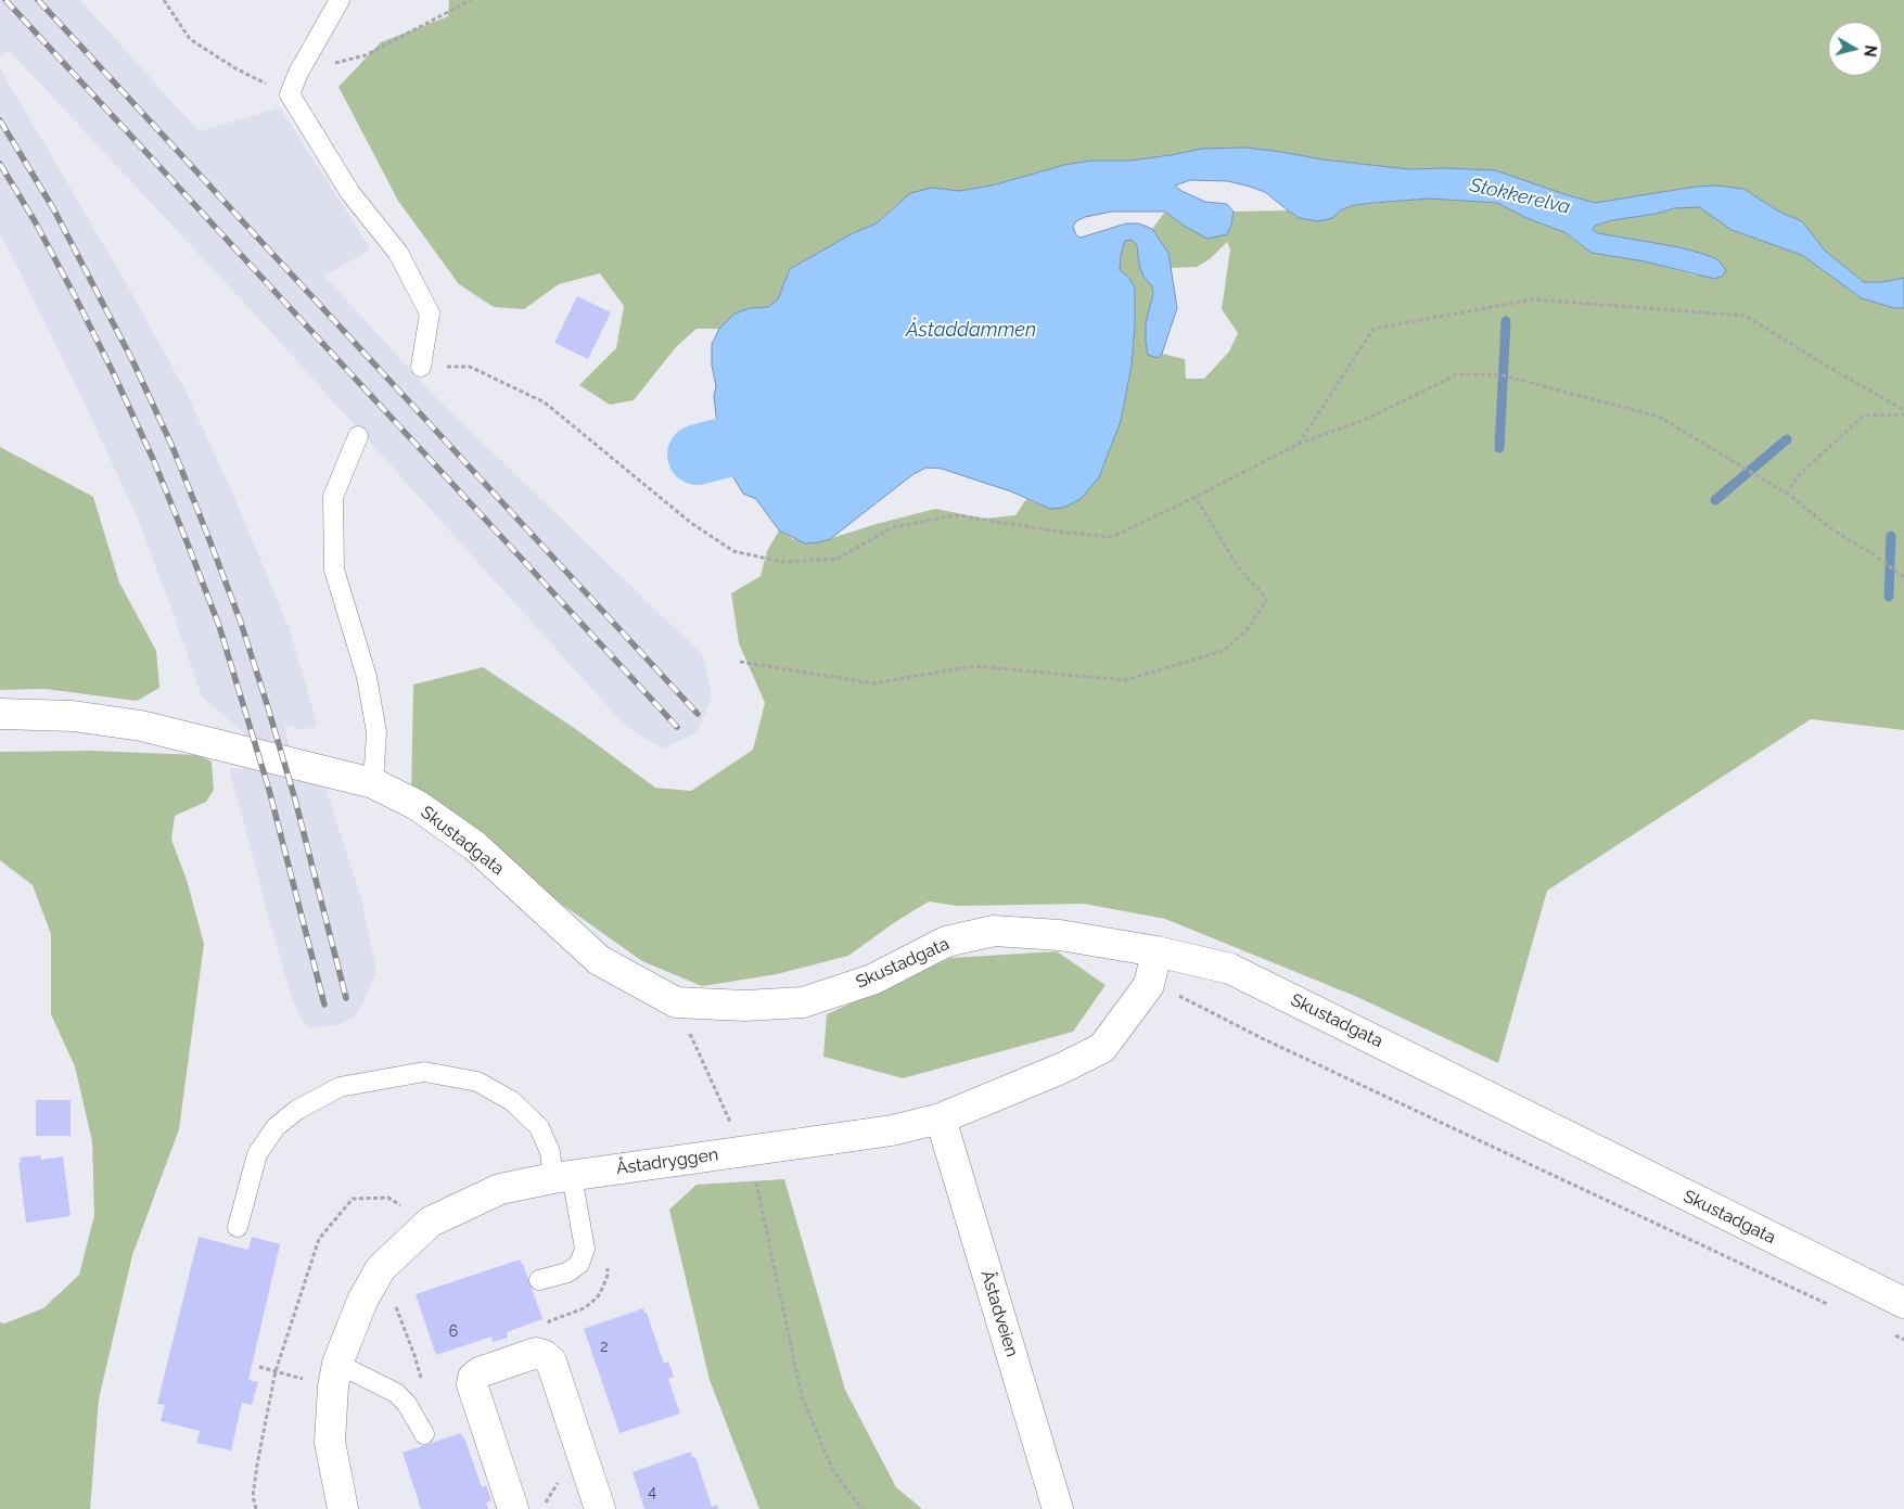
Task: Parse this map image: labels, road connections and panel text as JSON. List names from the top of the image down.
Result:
{
  "streets": {
    "street": ["Skustadgata", "Åstadryggen", "Åstadveien"]
  },
  "crossings": [
    ["Skustadgata", "Åstadryggen"],
    ["Åstadryggen", "Åstadveien"]
  ],
  "water": ["Stokkerelva", "Åstaddammen"],
  "house_numbers": ["6", "2", "4"],
  "north": "right"
}
